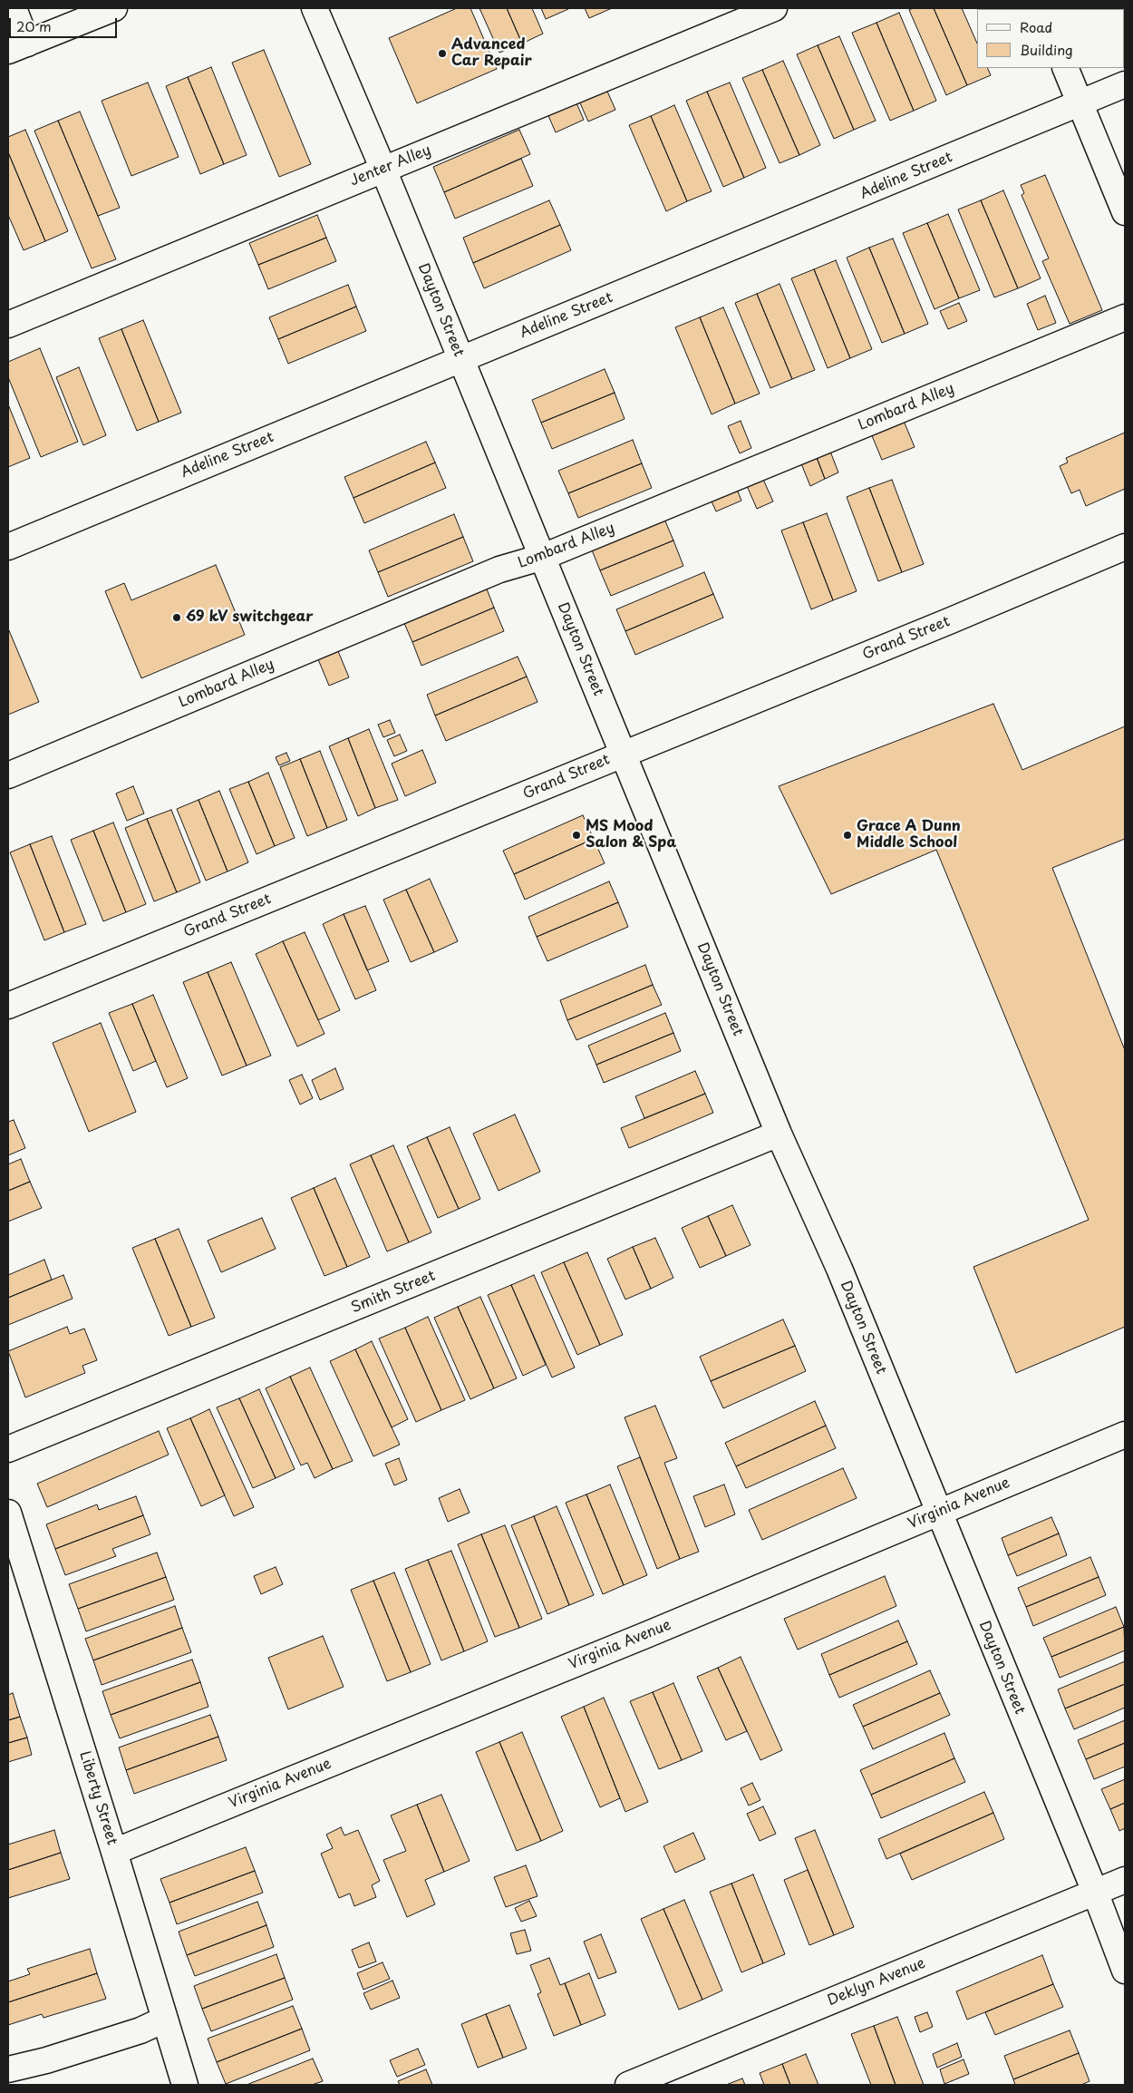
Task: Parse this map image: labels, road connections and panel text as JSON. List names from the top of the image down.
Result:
{
  "streets": {
    "street": [
      "Jenter Alley",
      "Adeline Street",
      "Dayton Street",
      "Lombard Alley",
      "Grand Street",
      "Smith Street",
      "Virginia Avenue",
      "Liberty Street",
      "Deklyn Avenue"
    ]
  },
  "crossings": [
    ["Jenter Alley", "Dayton Street"],
    ["Adeline Street", "Dayton Street"],
    ["Dayton Street", "Lombard Alley"],
    ["Dayton Street", "Grand Street"],
    ["Dayton Street", "Smith Street"],
    ["Dayton Street", "Virginia Avenue"],
    ["Dayton Street", "Deklyn Avenue"],
    ["Virginia Avenue", "Liberty Street"]
  ],
  "places": [
    "Advanced Car Repair",
    "69 kV switchgear",
    "MS Mood Salon & Spa",
    "Grace A Dunn Middle School"
  ],
  "legend": ["Road", "Building"],
  "scale_bar": "20 m"
}
